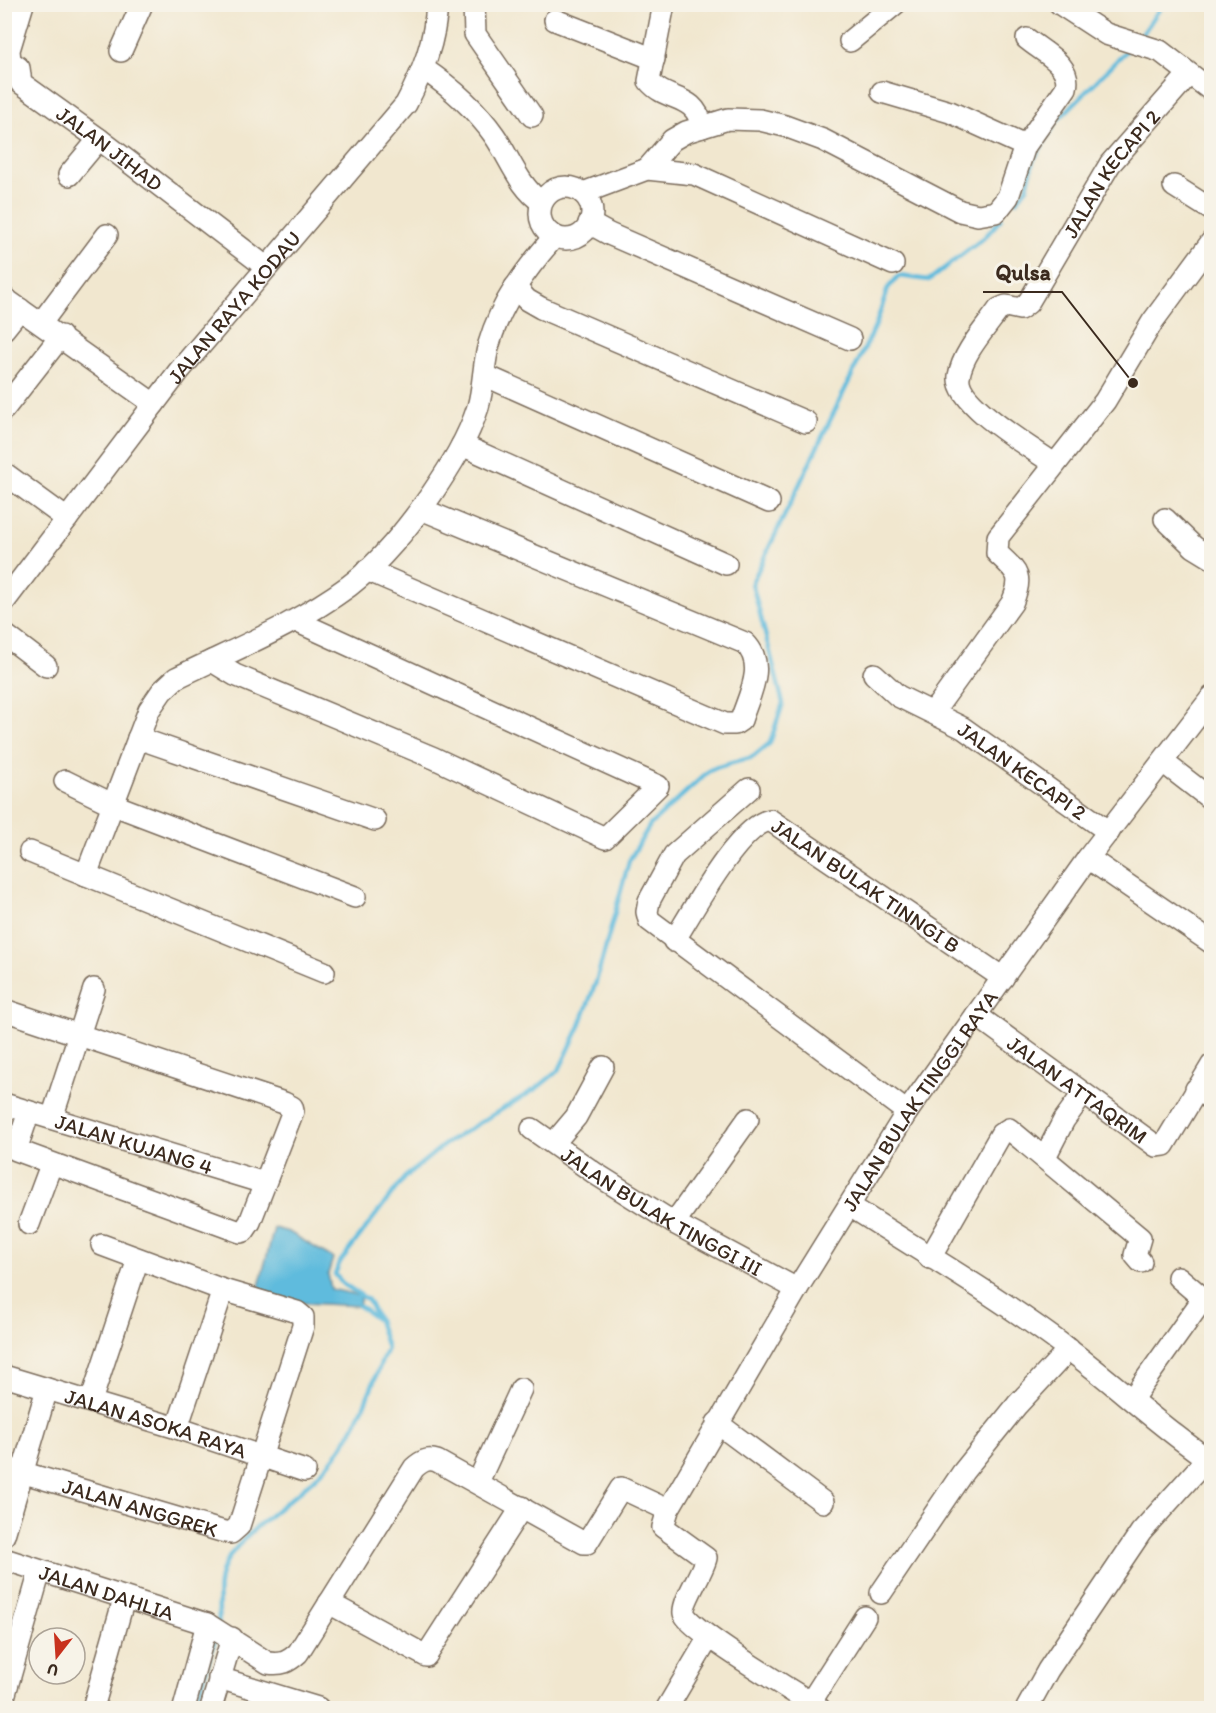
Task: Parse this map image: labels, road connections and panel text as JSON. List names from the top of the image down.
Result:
{
  "streets": {
    "street": [
      "JALAN JIHAD",
      "JALAN KECAPI 2",
      "JALAN RAYA KODAU",
      "JALAN BULAK TINNGI B",
      "JALAN ATTAQRIM",
      "JALAN BULAK TINGGI RAYA",
      "JALAN KUJANG 4",
      "JALAN BULAK TINGGI III",
      "JALAN ASOKA RAYA",
      "JALAN ANGGREK",
      "JALAN DAHLIA"
    ]
  },
  "crossings": [
    ["JALAN JIHAD", "JALAN RAYA KODAU"],
    ["JALAN KECAPI 2", "JALAN BULAK TINGGI RAYA"],
    ["JALAN BULAK TINNGI B", "JALAN BULAK TINGGI RAYA"],
    ["JALAN ATTAQRIM", "JALAN BULAK TINGGI RAYA"],
    ["JALAN BULAK TINGGI RAYA", "JALAN BULAK TINGGI III"],
    ["JALAN ASOKA RAYA", "JALAN ANGGREK"]
  ],
  "places": ["Qulsa"],
  "north": "bottom"
}
